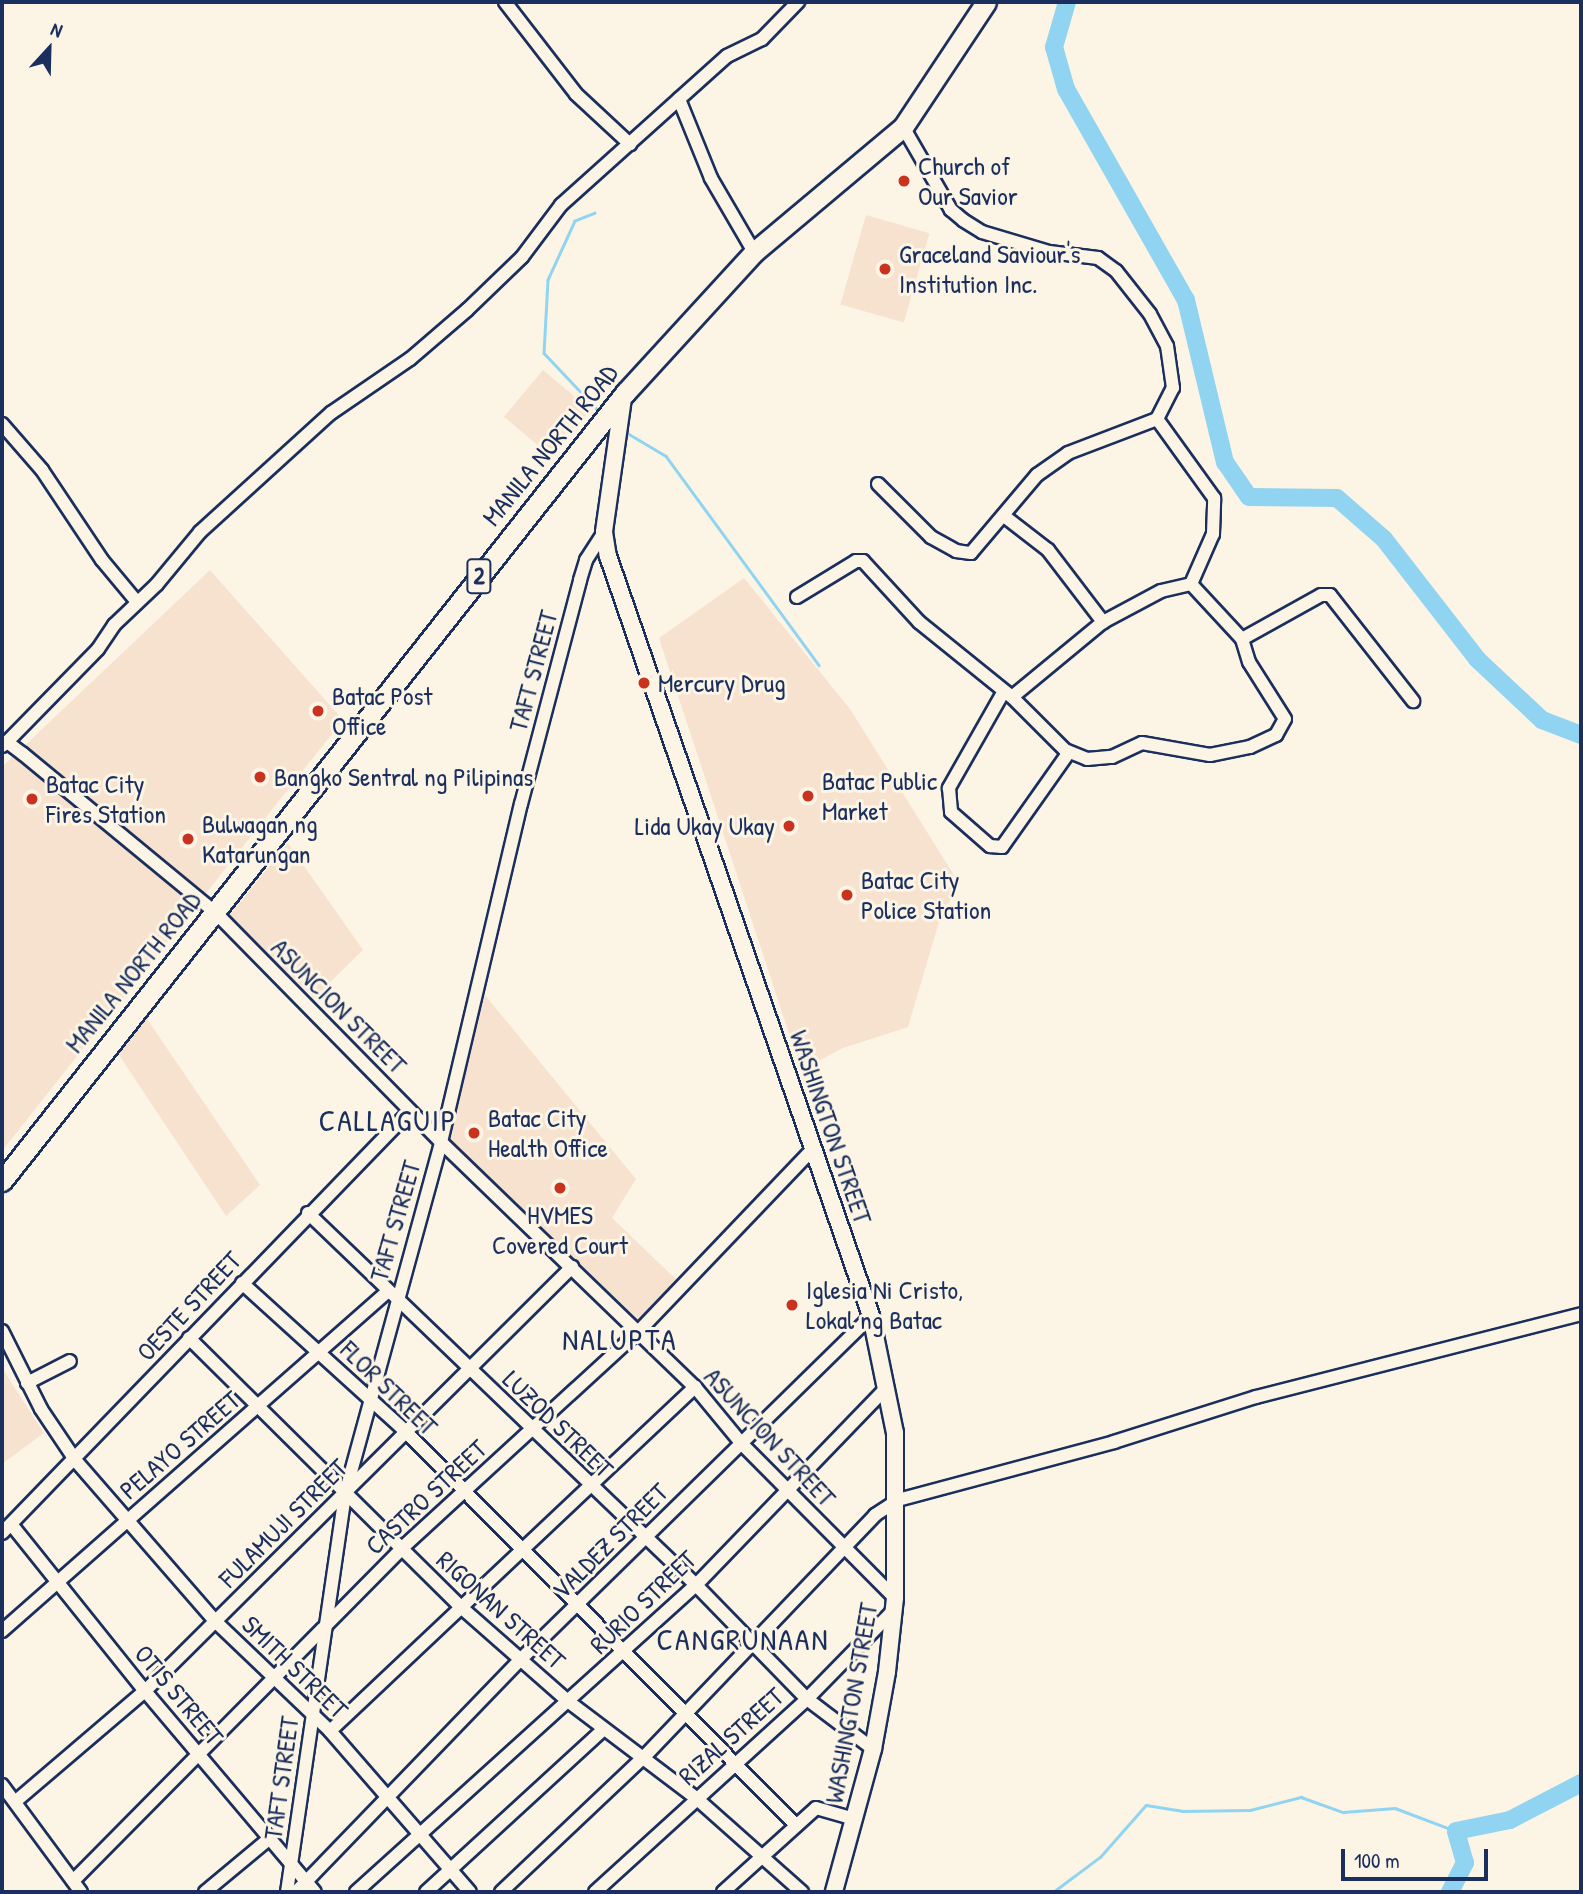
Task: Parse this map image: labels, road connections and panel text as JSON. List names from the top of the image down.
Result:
{
  "streets": {
    "highway": ["MANILA NORTH ROAD", "2"],
    "main road": ["WASHINGTON STREET"],
    "street": [
      "TAFT STREET",
      "ASUNCION STREET",
      "OESTE STREET",
      "FLOR STREET",
      "LUZOD STREET",
      "PELAYO STREET",
      "CASTRO STREET",
      "FULAMUJI STREET",
      "VALDEZ STREET",
      "RURIO STREET",
      "RIGONAN STREET",
      "SMITH STREET",
      "OTIS STREET",
      "RIZAL STREET"
    ]
  },
  "crossings": [
    ["MANILA NORTH ROAD", "ASUNCION STREET"],
    ["MANILA NORTH ROAD", "WASHINGTON STREET"],
    ["TAFT STREET", "ASUNCION STREET"],
    ["TAFT STREET", "WASHINGTON STREET"],
    ["TAFT STREET", "FLOR STREET"],
    ["TAFT STREET", "LUZOD STREET"],
    ["TAFT STREET", "CASTRO STREET"],
    ["TAFT STREET", "FULAMUJI STREET"],
    ["TAFT STREET", "RIGONAN STREET"],
    ["TAFT STREET", "SMITH STREET"],
    ["TAFT STREET", "OTIS STREET"],
    ["ASUNCION STREET", "WASHINGTON STREET"],
    ["ASUNCION STREET", "OESTE STREET"],
    ["ASUNCION STREET", "CASTRO STREET"],
    ["ASUNCION STREET", "FULAMUJI STREET"],
    ["ASUNCION STREET", "VALDEZ STREET"],
    ["ASUNCION STREET", "RURIO STREET"],
    ["ASUNCION STREET", "RIZAL STREET"],
    ["WASHINGTON STREET", "LUZOD STREET"],
    ["WASHINGTON STREET", "CASTRO STREET"],
    ["WASHINGTON STREET", "VALDEZ STREET"],
    ["WASHINGTON STREET", "RURIO STREET"],
    ["WASHINGTON STREET", "RIZAL STREET"],
    ["OESTE STREET", "FLOR STREET"],
    ["OESTE STREET", "LUZOD STREET"],
    ["OESTE STREET", "RIGONAN STREET"],
    ["OESTE STREET", "SMITH STREET"],
    ["OESTE STREET", "OTIS STREET"],
    ["FLOR STREET", "PELAYO STREET"],
    ["FLOR STREET", "CASTRO STREET"],
    ["FLOR STREET", "FULAMUJI STREET"],
    ["FLOR STREET", "VALDEZ STREET"],
    ["FLOR STREET", "RURIO STREET"],
    ["FLOR STREET", "RIZAL STREET"],
    ["LUZOD STREET", "PELAYO STREET"],
    ["LUZOD STREET", "CASTRO STREET"],
    ["LUZOD STREET", "FULAMUJI STREET"],
    ["LUZOD STREET", "VALDEZ STREET"],
    ["LUZOD STREET", "RURIO STREET"],
    ["LUZOD STREET", "RIZAL STREET"],
    ["PELAYO STREET", "RIGONAN STREET"],
    ["PELAYO STREET", "SMITH STREET"],
    ["PELAYO STREET", "OTIS STREET"],
    ["CASTRO STREET", "RIGONAN STREET"],
    ["CASTRO STREET", "SMITH STREET"],
    ["CASTRO STREET", "OTIS STREET"],
    ["FULAMUJI STREET", "RIGONAN STREET"],
    ["FULAMUJI STREET", "SMITH STREET"],
    ["FULAMUJI STREET", "OTIS STREET"],
    ["VALDEZ STREET", "RIGONAN STREET"],
    ["VALDEZ STREET", "SMITH STREET"],
    ["VALDEZ STREET", "OTIS STREET"],
    ["RURIO STREET", "RIGONAN STREET"],
    ["RURIO STREET", "SMITH STREET"],
    ["RIGONAN STREET", "RIZAL STREET"]
  ],
  "districts": ["CALLAGUIP", "NALUPTA", "CANGRUNAAN"],
  "places": [
    "Church of Our Savior",
    "Graceland Saviour's Institution Inc.",
    "Mercury Drug",
    "Batac Post Office",
    "Bangko Sentral ng Pilipinas",
    "Batac Public Market",
    "Batac City Fires Station",
    "Lida Ukay Ukay",
    "Bulwagan ng Katarungan",
    "Batac City Police Station",
    "Batac City Health Office",
    "HVMES Covered Court",
    "Iglesia Ni Cristo, Lokal ng Batac"
  ],
  "scale_bar": "100 m",
  "north": "top"
}
